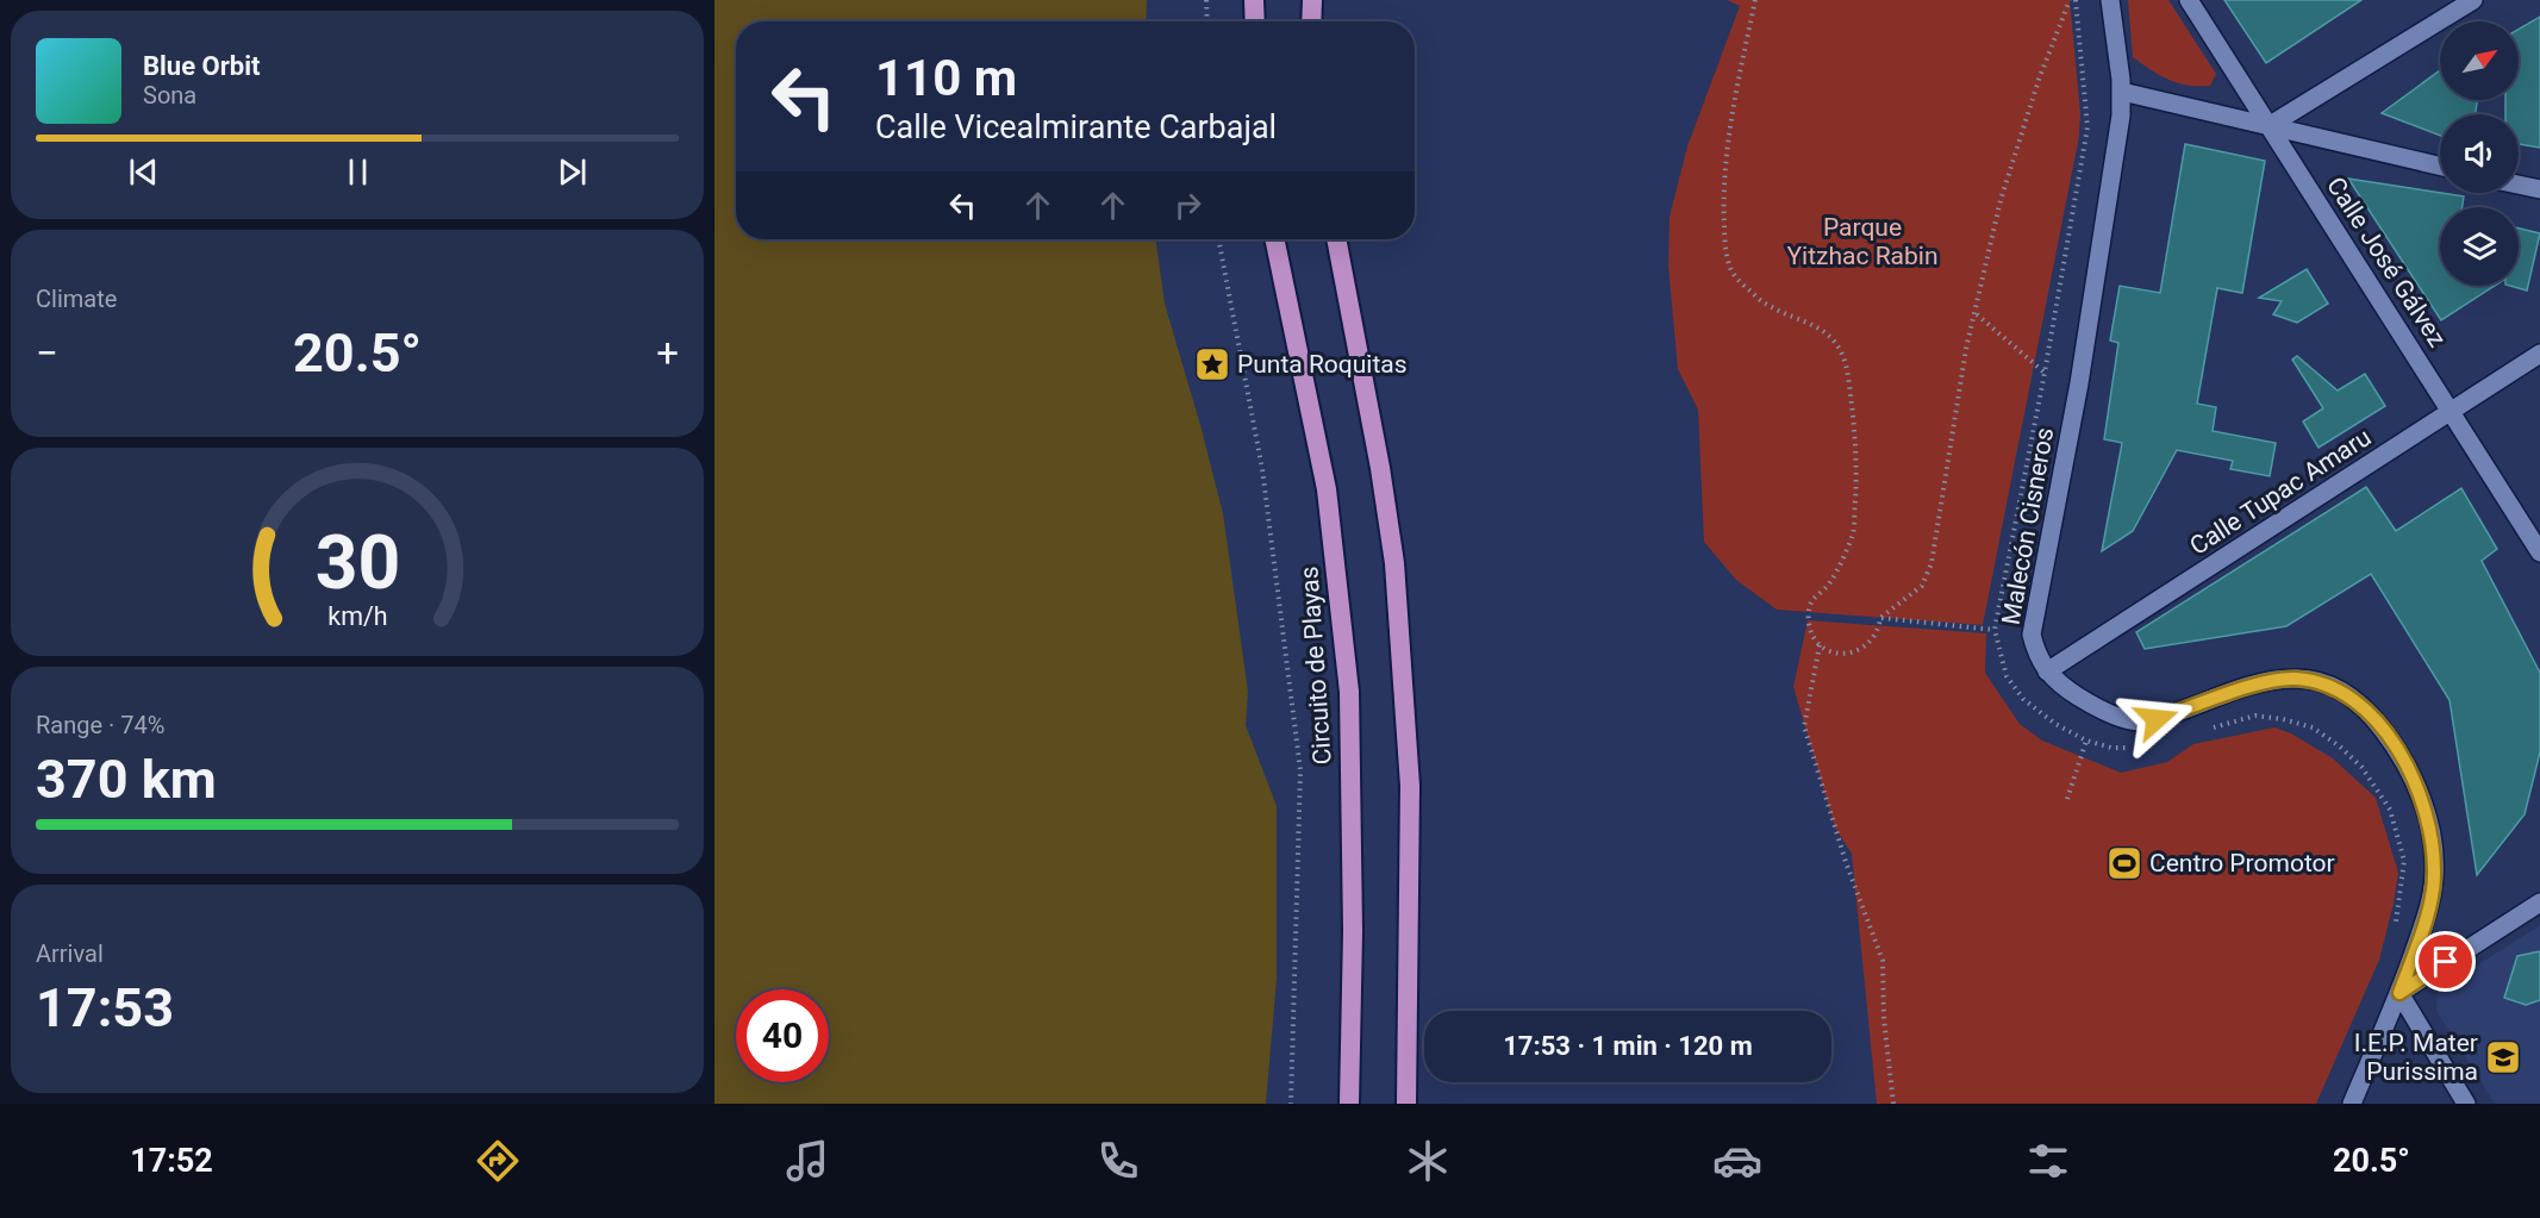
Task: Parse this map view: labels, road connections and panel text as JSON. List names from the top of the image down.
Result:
{
  "streets": {
    "highway": ["Circuito de Playas"],
    "street": ["Calle José Gálvez", "Calle Tupac Amaru", "Malecón Cisneros"]
  },
  "crossings": [
    ["Calle José Gálvez", "Calle Tupac Amaru"],
    ["Calle Tupac Amaru", "Malecón Cisneros"]
  ],
  "parks": ["Parque Yitzhac Rabin"],
  "places": {
    "place": ["Punta Roquitas"],
    "sports": ["Centro Promotor"],
    "school or university": ["I.E.P. Mater Purissima"]
  },
  "north": "top right",
  "page": {
    "turn": ["110 m", "Calle Vicealmirante Carbajal"],
    "song": ["Blue Orbit", "Sona"],
    "tile": [
      "Climate",
      ["Range · 74%", "370 km"],
      ["Arrival", "17:53"]
    ],
    "heat": ["−", "20.5°", "+"],
    "limit": "40",
    "trip": "17:53 · 1 min · 120 m",
    "tabs": ["17:52", "20.5°"],
    "gauge": ["30", "km/h"]
  }
}
